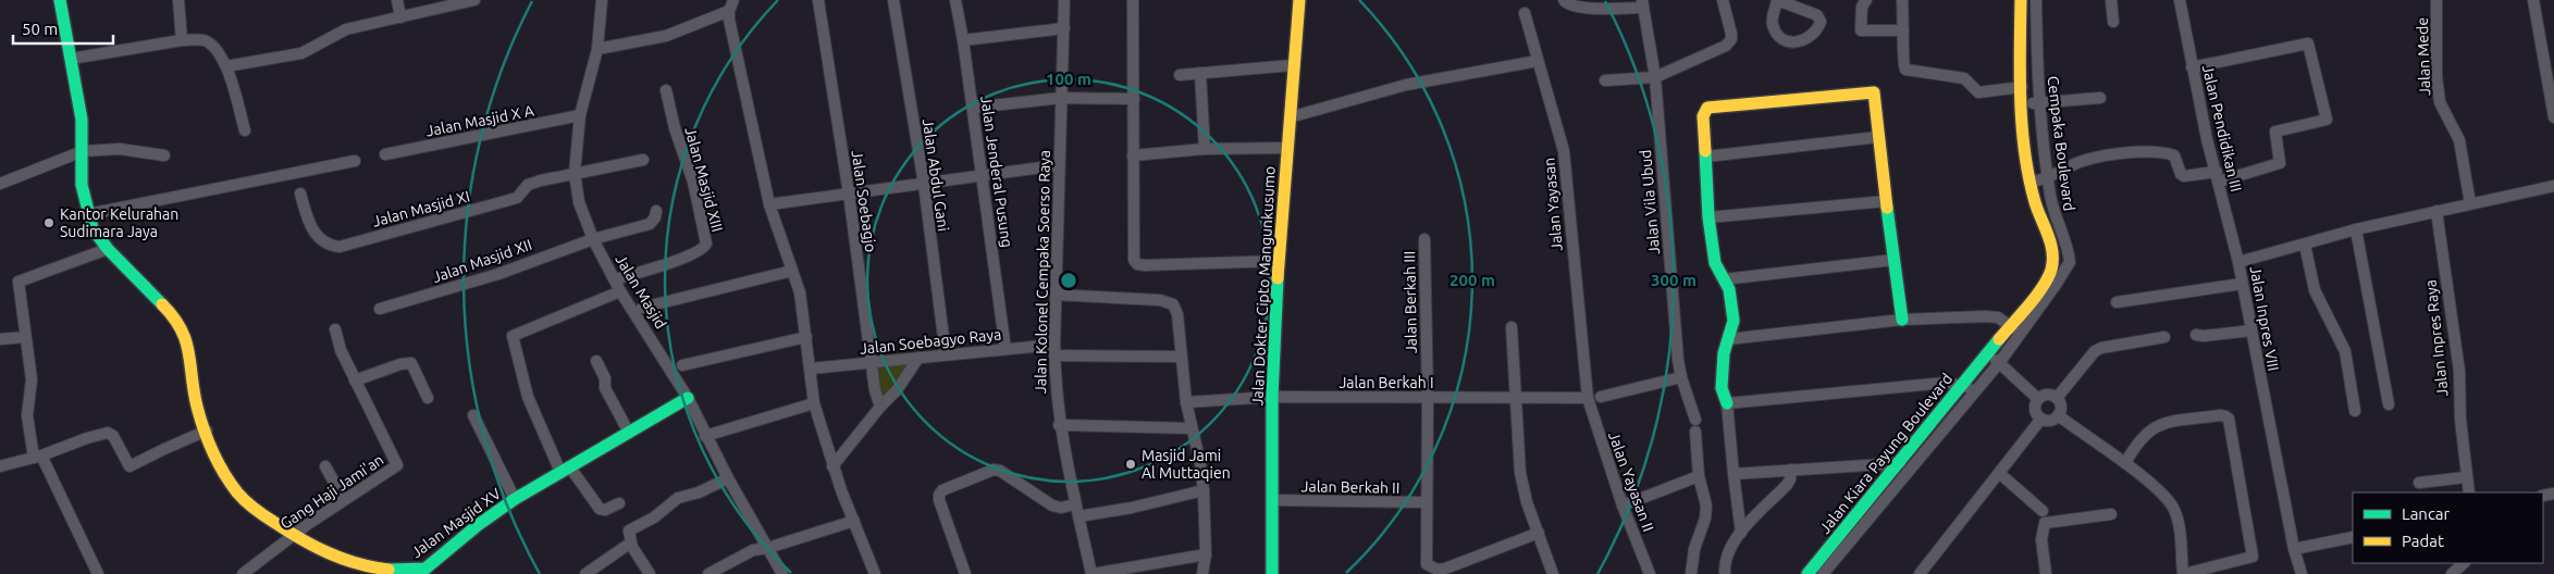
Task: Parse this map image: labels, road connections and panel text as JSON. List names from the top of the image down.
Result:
{
  "streets": {
    "street": [
      "Jalan Mede",
      "Jalan Masjid X A",
      "Jalan Pendidikan III",
      "Cempaka Boulevard",
      "Jalan Jenderal Pusung",
      "Jalan Abdul Gani",
      "Jalan Masjid XIII",
      "Jalan Soebagjo",
      "Jalan Vila Ubud",
      "Jalan Yayasan",
      "Jalan Masjid XI",
      "Jalan Masjid XII",
      "Jalan Kolonel Cempaka Soerso Raya",
      "Jalan Dokter Cipto Mangunkusumo",
      "Jalan Masjid",
      "Jalan Berkah III",
      "Jalan Inpres VIII",
      "Jalan Inpres Raya",
      "Jalan Soebagyo Raya",
      "Jalan Berkah I",
      "Jalan Kiara Payung Boulevard",
      "Jalan Yayasan II",
      "Jalan Berkah II",
      "Gang Haji Jami'an",
      "Jalan Masjid XV"
    ]
  },
  "crossings": [
    ["Jalan Mede", "Jalan Inpres VIII"],
    ["Jalan Masjid X A", "Jalan Masjid"],
    ["Jalan Pendidikan III", "Jalan Inpres VIII"],
    ["Cempaka Boulevard", "Jalan Kiara Payung Boulevard"],
    ["Jalan Jenderal Pusung", "Jalan Soebagyo Raya"],
    ["Jalan Abdul Gani", "Jalan Soebagyo Raya"],
    ["Jalan Masjid XIII", "Jalan Masjid"],
    ["Jalan Soebagjo", "Jalan Soebagyo Raya"],
    ["Jalan Yayasan", "Jalan Berkah I"],
    ["Jalan Yayasan", "Jalan Yayasan II"],
    ["Jalan Masjid XI", "Jalan Masjid"],
    ["Jalan Masjid XII", "Jalan Masjid"],
    ["Jalan Kolonel Cempaka Soerso Raya", "Jalan Soebagyo Raya"],
    ["Jalan Dokter Cipto Mangunkusumo", "Jalan Berkah I"],
    ["Jalan Dokter Cipto Mangunkusumo", "Jalan Berkah II"],
    ["Jalan Masjid", "Jalan Masjid XV"],
    ["Jalan Berkah III", "Jalan Berkah I"],
    ["Jalan Berkah III", "Jalan Berkah II"],
    ["Jalan Inpres VIII", "Jalan Inpres Raya"],
    ["Jalan Berkah I", "Jalan Yayasan II"],
    ["Gang Haji Jami'an", "Jalan Masjid XV"]
  ],
  "places": ["Kantor Kelurahan Sudimara Jaya", "Masjid Jami Al Muttaqien"],
  "legend": ["Lancar", "Padat"],
  "scale_bar": "50 m",
  "rings": ["100 m", "200 m", "300 m"]
}
